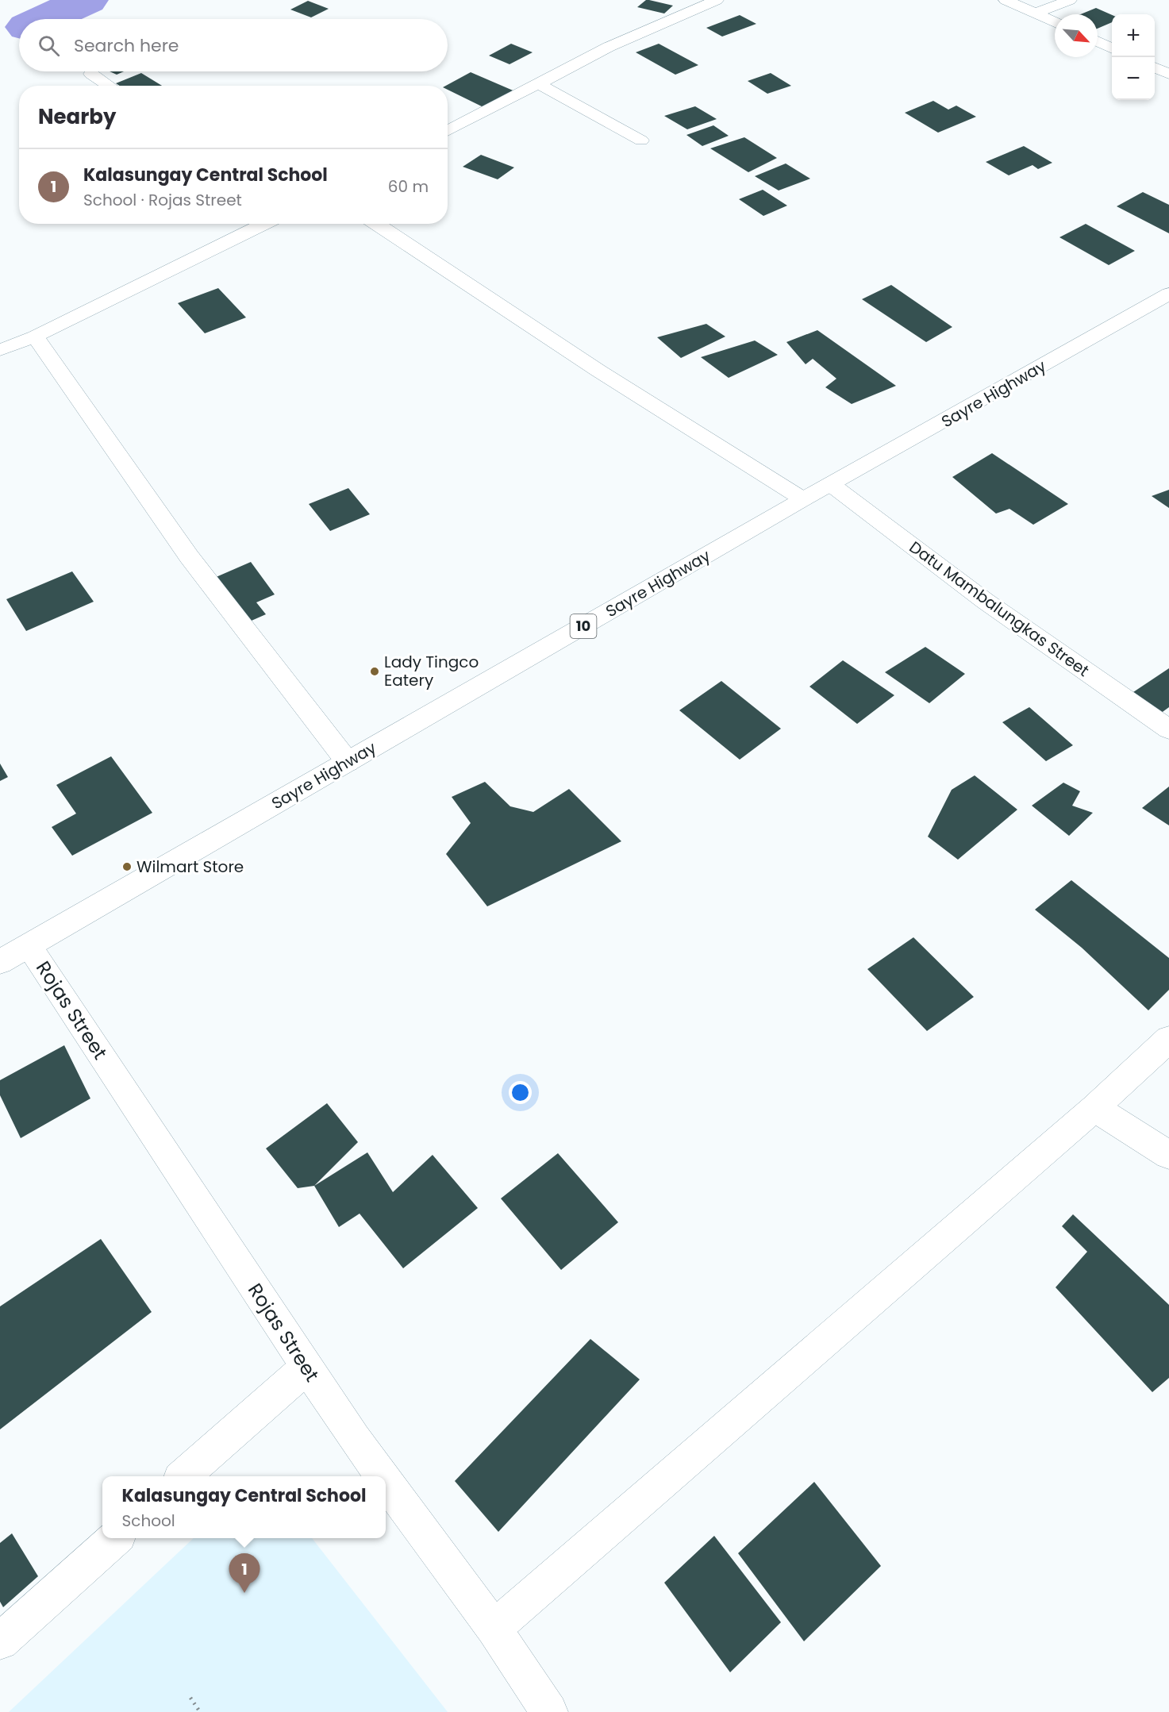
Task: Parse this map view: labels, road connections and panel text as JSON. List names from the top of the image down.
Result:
{
  "streets": {
    "main road": [
      "Sayre Highway",
      "Datu Mambalungkas Street",
      "10",
      "Rojas Street"
    ]
  },
  "crossings": [
    ["Sayre Highway", "Datu Mambalungkas Street"],
    ["Sayre Highway", "Rojas Street"]
  ],
  "places": ["Lady Tingco Eatery", "Wilmart Store"],
  "north": "bottom right",
  "page": {
    "map_buttons": ["+", "−"],
    "search": "Search here",
    "heading": "Nearby",
    "list": [
      {
        "mark": "1",
        "name": "Kalasungay Central School",
        "note": "School · Rojas Street",
        "value": "60 m"
      }
    ],
    "popup": ["Kalasungay Central School", "School"],
    "pins": "1"
  }
}
